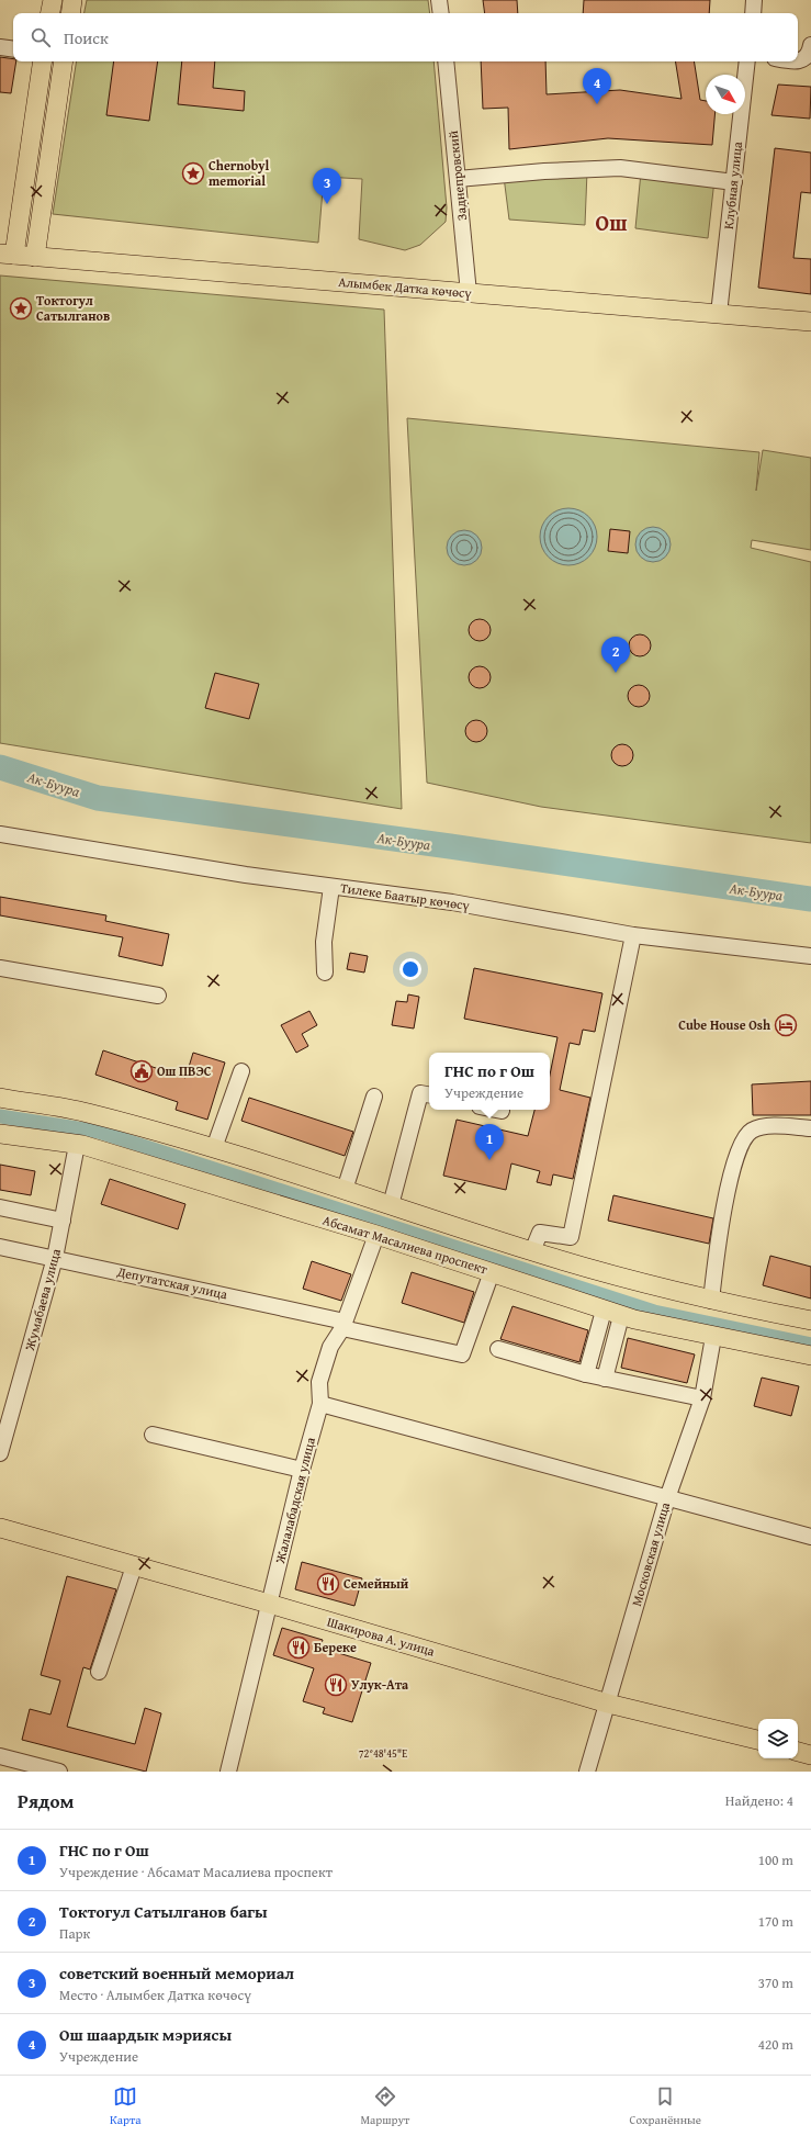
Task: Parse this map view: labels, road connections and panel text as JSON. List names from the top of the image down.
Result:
{
  "streets": {
    "main road": ["Алымбек Датка көчөсү", "Абсамат Масалиева проспект", "Шакирова А. улица"],
    "street": [
      "Заднепровский",
      "Клубная улица",
      "Тилеке Баатыр көчөсү",
      "Депутатская улица",
      "Жумабаева улица",
      "Жалалабадская улица",
      "Московская улица"
    ]
  },
  "crossings": [
    ["Заднепровский", "Алымбек Датка көчөсү"],
    ["Клубная улица", "Алымбек Датка көчөсү"],
    ["Абсамат Масалиева проспект", "Депутатская улица"],
    ["Абсамат Масалиева проспект", "Жумабаева улица"],
    ["Абсамат Масалиева проспект", "Жалалабадская улица"],
    ["Абсамат Масалиева проспект", "Московская улица"],
    ["Депутатская улица", "Жумабаева улица"],
    ["Депутатская улица", "Жалалабадская улица"],
    ["Жалалабадская улица", "Шакирова А. улица"],
    ["Московская улица", "Шакирова А. улица"]
  ],
  "districts": ["Ош"],
  "water": ["Ак-Буура"],
  "places": {
    "place": ["Chernobyl memorial", "Токтогул Сатылганов"],
    "hotel": ["Cube House Osh"],
    "public building": ["Ош ПВЭС"],
    "restaurant": ["Семейный", "Береке", "Улук-Ата"]
  },
  "north": "bottom right",
  "page": {
    "search": "Поиск",
    "pins": [
      "4",
      "3",
      "2",
      "1"
    ],
    "popup": ["ГНС по г Ош", "Учреждение"],
    "heading": ["Рядом", "Найдено: 4"],
    "list": [
      {
        "mark": "1",
        "name": "ГНС по г Ош",
        "note": "Учреждение · Абсамат Масалиева проспект",
        "value": "100 m"
      },
      {
        "mark": "2",
        "name": "Токтогул Сатылганов багы",
        "note": "Парк",
        "value": "170 m"
      },
      {
        "mark": "3",
        "name": "советский военный мемориал",
        "note": "Место · Алымбек Датка көчөсү",
        "value": "370 m"
      },
      {
        "mark": "4",
        "name": "Ош шаардык мэриясы",
        "note": "Учреждение",
        "value": "420 m"
      }
    ],
    "nav": ["Карта", "Маршрут", "Сохранённые"]
  },
  "coordinates": ["72°48'45\"E"]
}
